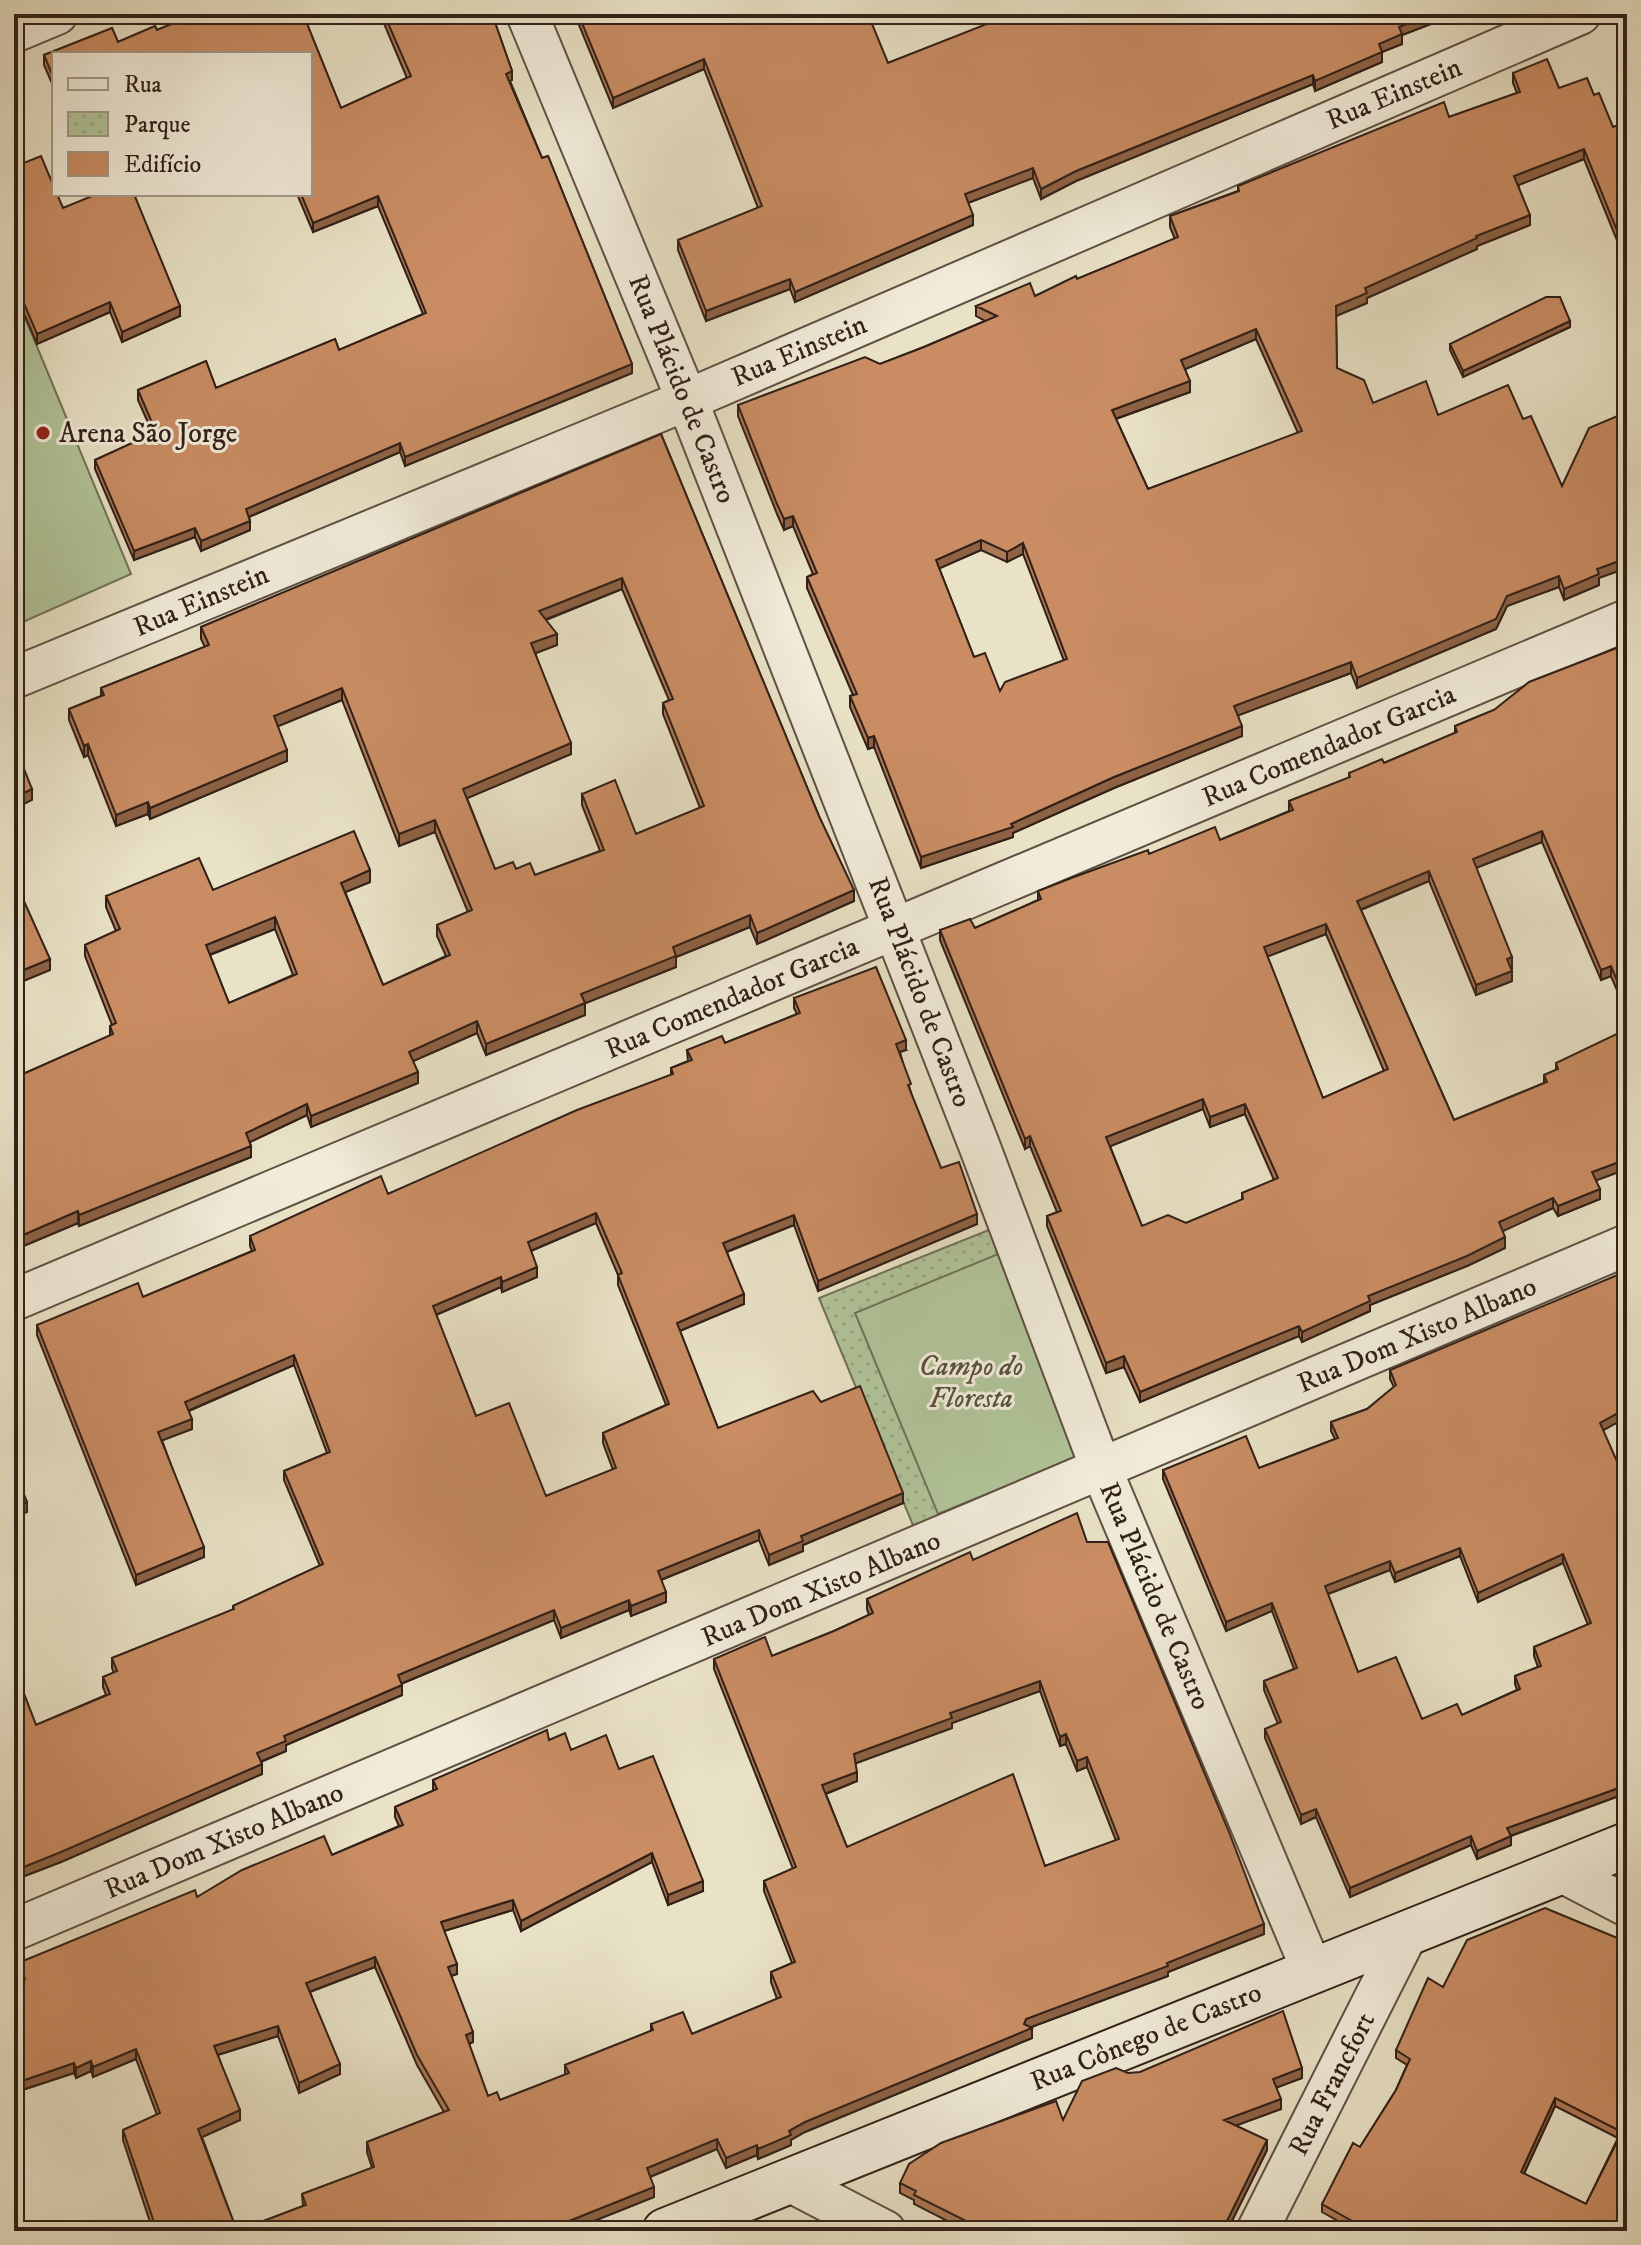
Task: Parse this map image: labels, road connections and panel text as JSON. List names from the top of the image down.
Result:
{
  "streets": {
    "main road": ["Rua Cônego de Castro"],
    "street": [
      "Rua Einstein",
      "Rua Plácido de Castro",
      "Rua Comendador Garcia",
      "Rua Dom Xisto Albano",
      "Rua Francfort"
    ]
  },
  "crossings": [
    ["Rua Einstein", "Rua Plácido de Castro"],
    ["Rua Plácido de Castro", "Rua Comendador Garcia"],
    ["Rua Plácido de Castro", "Rua Dom Xisto Albano"],
    ["Rua Plácido de Castro", "Rua Cônego de Castro"],
    ["Rua Cônego de Castro", "Rua Francfort"]
  ],
  "parks": ["Campo do Floresta"],
  "places": ["Arena São Jorge"],
  "legend": ["Rua", "Parque", "Edifício"]
}
